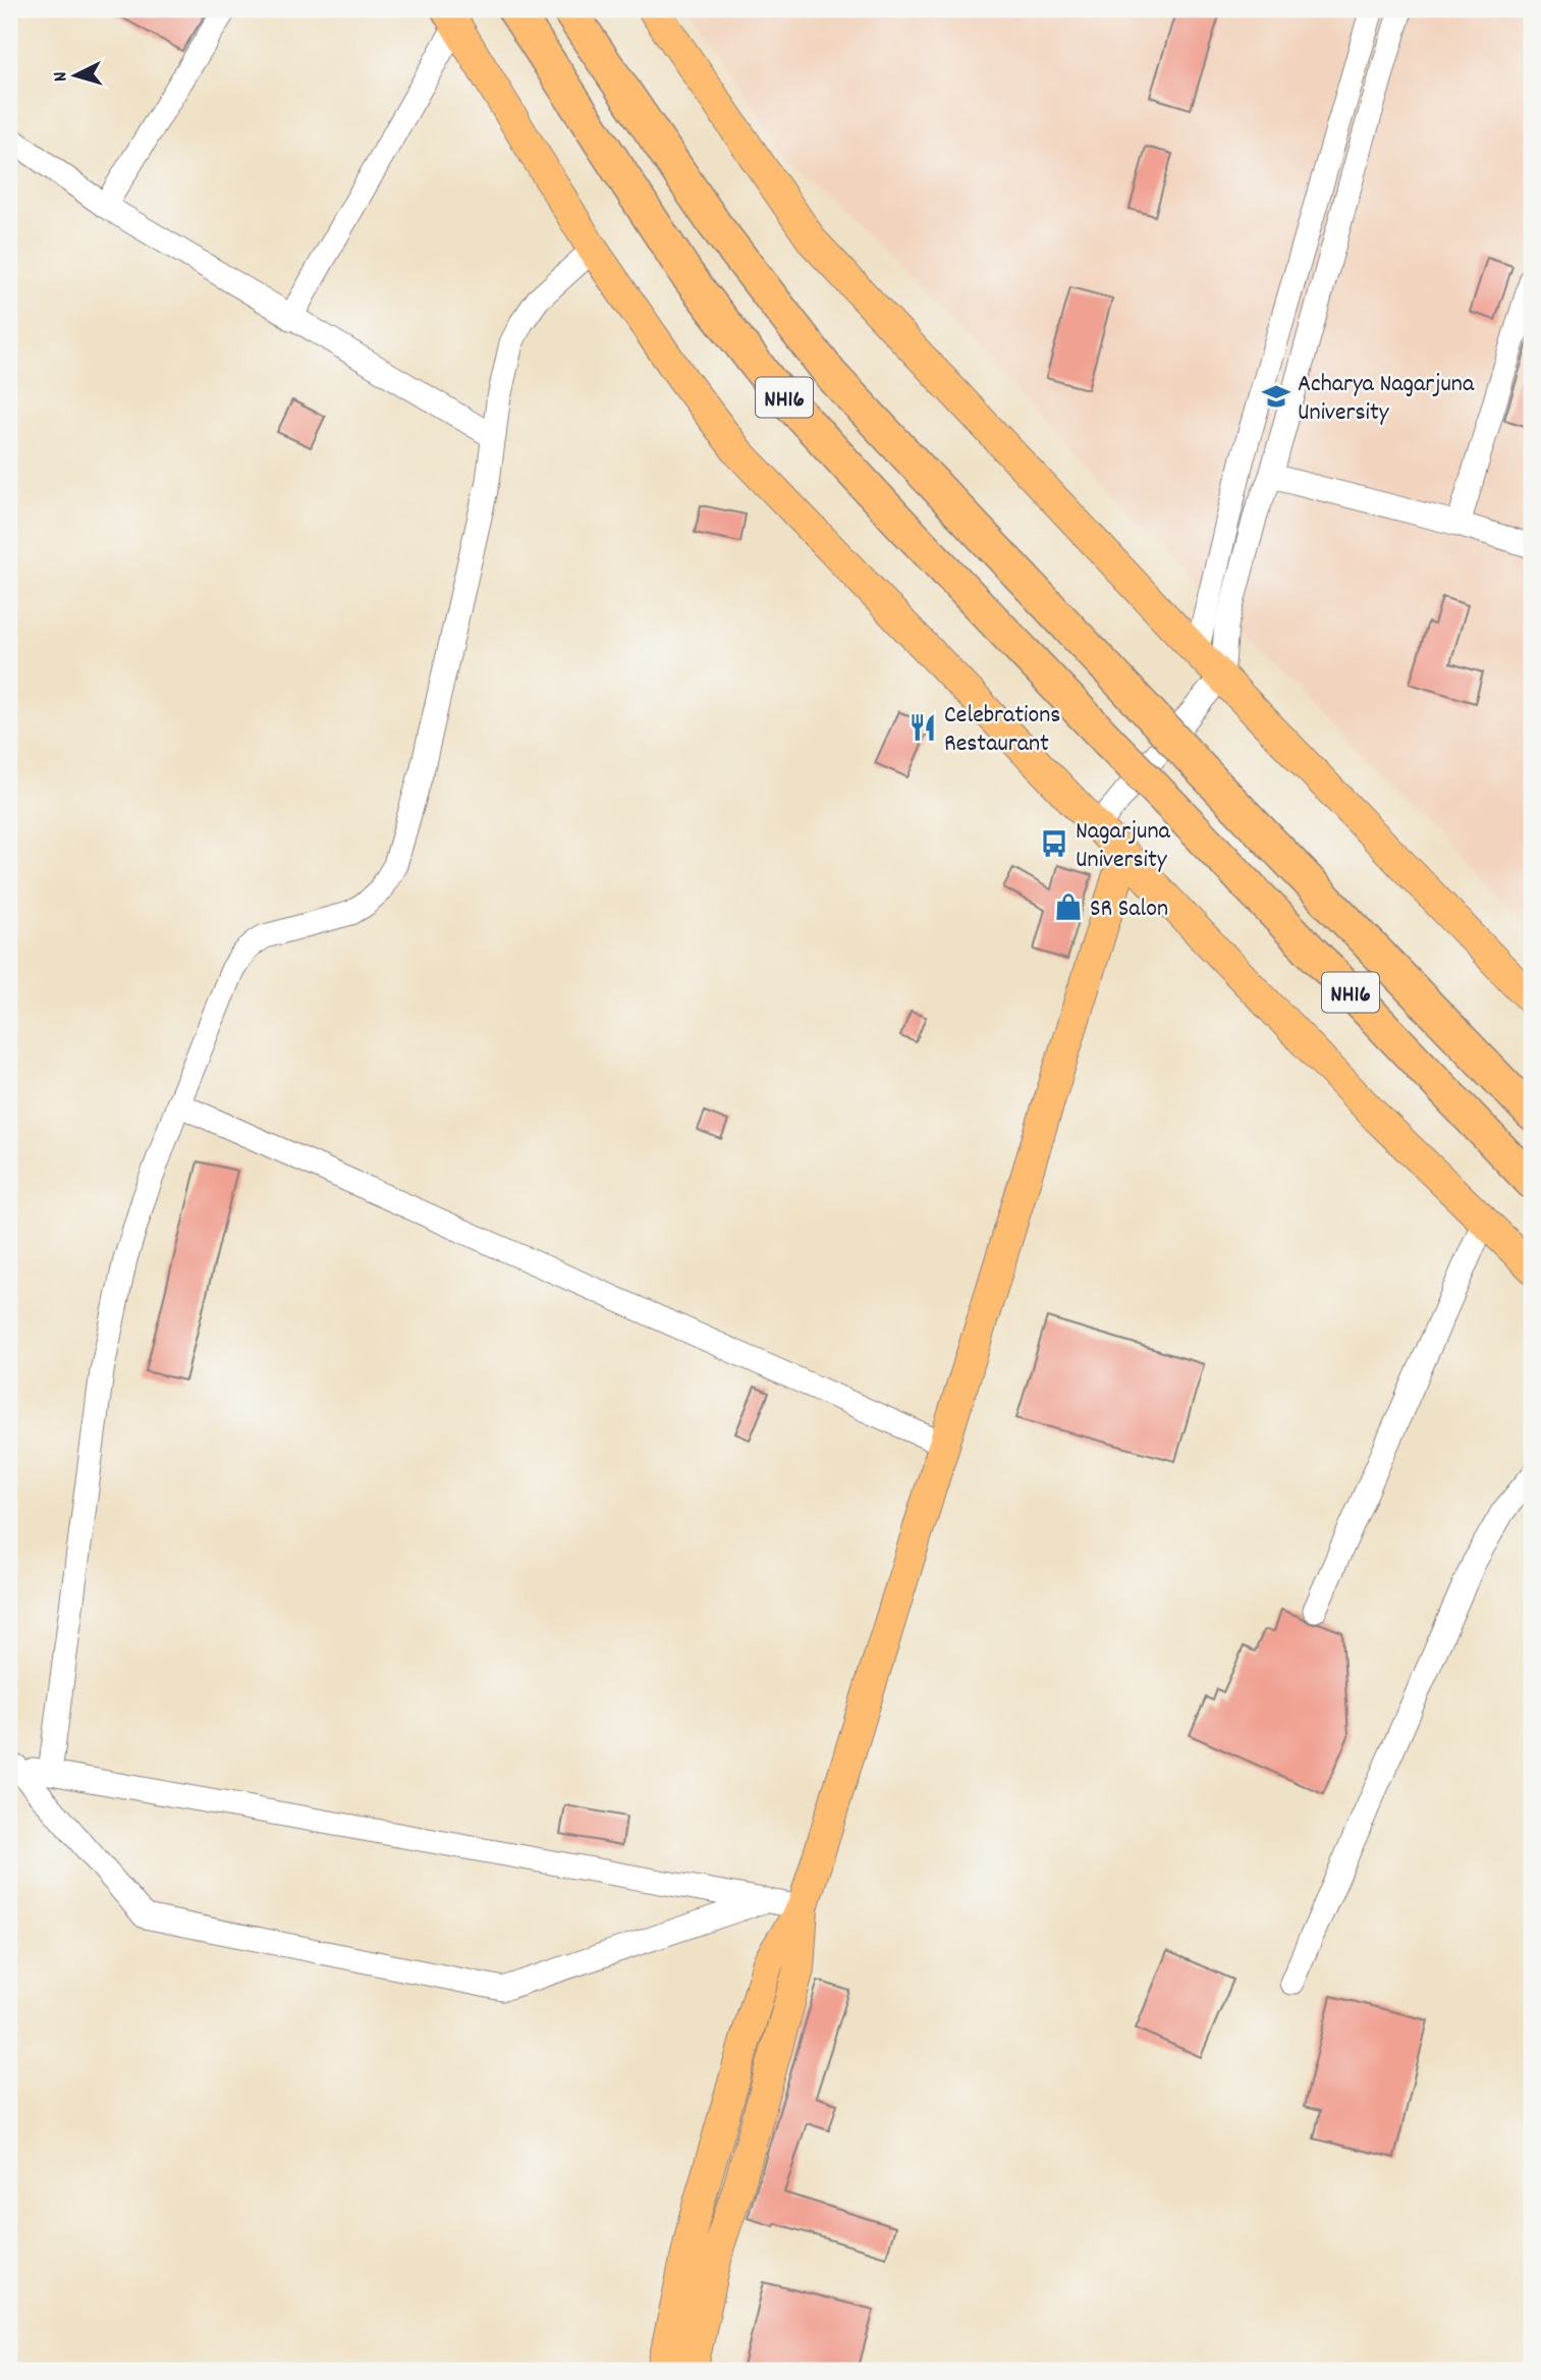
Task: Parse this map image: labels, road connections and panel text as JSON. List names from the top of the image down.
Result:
{
  "streets": {
    "highway": ["NH16"]
  },
  "places": {
    "school or university": ["Acharya Nagarjuna University"],
    "restaurant": ["Celebrations Restaurant"],
    "bus stop": ["Nagarjuna University"],
    "shop": ["SR Salon"]
  },
  "north": "left"
}
